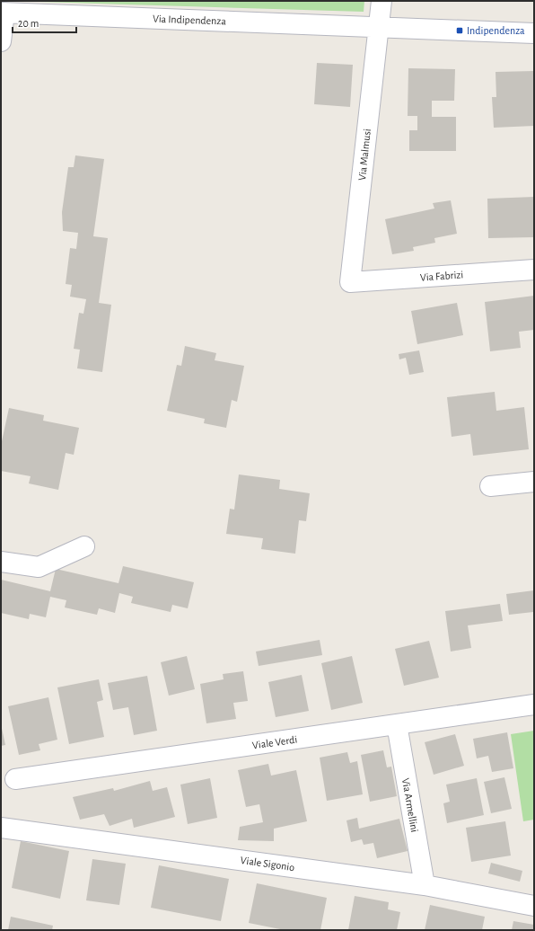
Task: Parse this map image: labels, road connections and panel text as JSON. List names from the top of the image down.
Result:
{
  "streets": {
    "street": [
      "Via Indipendenza",
      "Via Malmusi",
      "Via Fabrizi",
      "Viale Verdi",
      "Via Armellini",
      "Viale Sigonio"
    ]
  },
  "crossings": [
    ["Via Indipendenza", "Via Malmusi"],
    ["Via Malmusi", "Via Fabrizi"],
    ["Viale Verdi", "Via Armellini"],
    ["Via Armellini", "Viale Sigonio"]
  ],
  "places": {
    "transit": ["Indipendenza"]
  },
  "scale_bar": "20 m"
}
